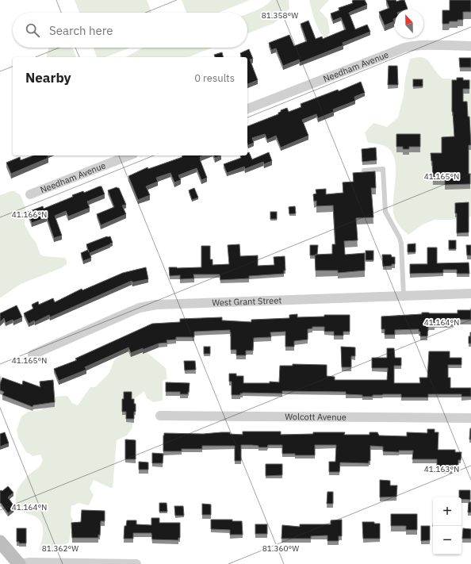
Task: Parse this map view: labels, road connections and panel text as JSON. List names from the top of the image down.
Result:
{
  "streets": {
    "street": ["Needham Avenue", "West Grant Street", "Wolcott Avenue"]
  },
  "north": "top",
  "page": {
    "search": "Search here",
    "heading": ["Nearby", "0 results"],
    "map_buttons": ["+", "−"]
  },
  "coordinates": [
    "81.358°W",
    "41.165°N",
    "41.166°N",
    "41.164°N",
    "41.163°N",
    "81.362°W",
    "81.360°W"
  ]
}
